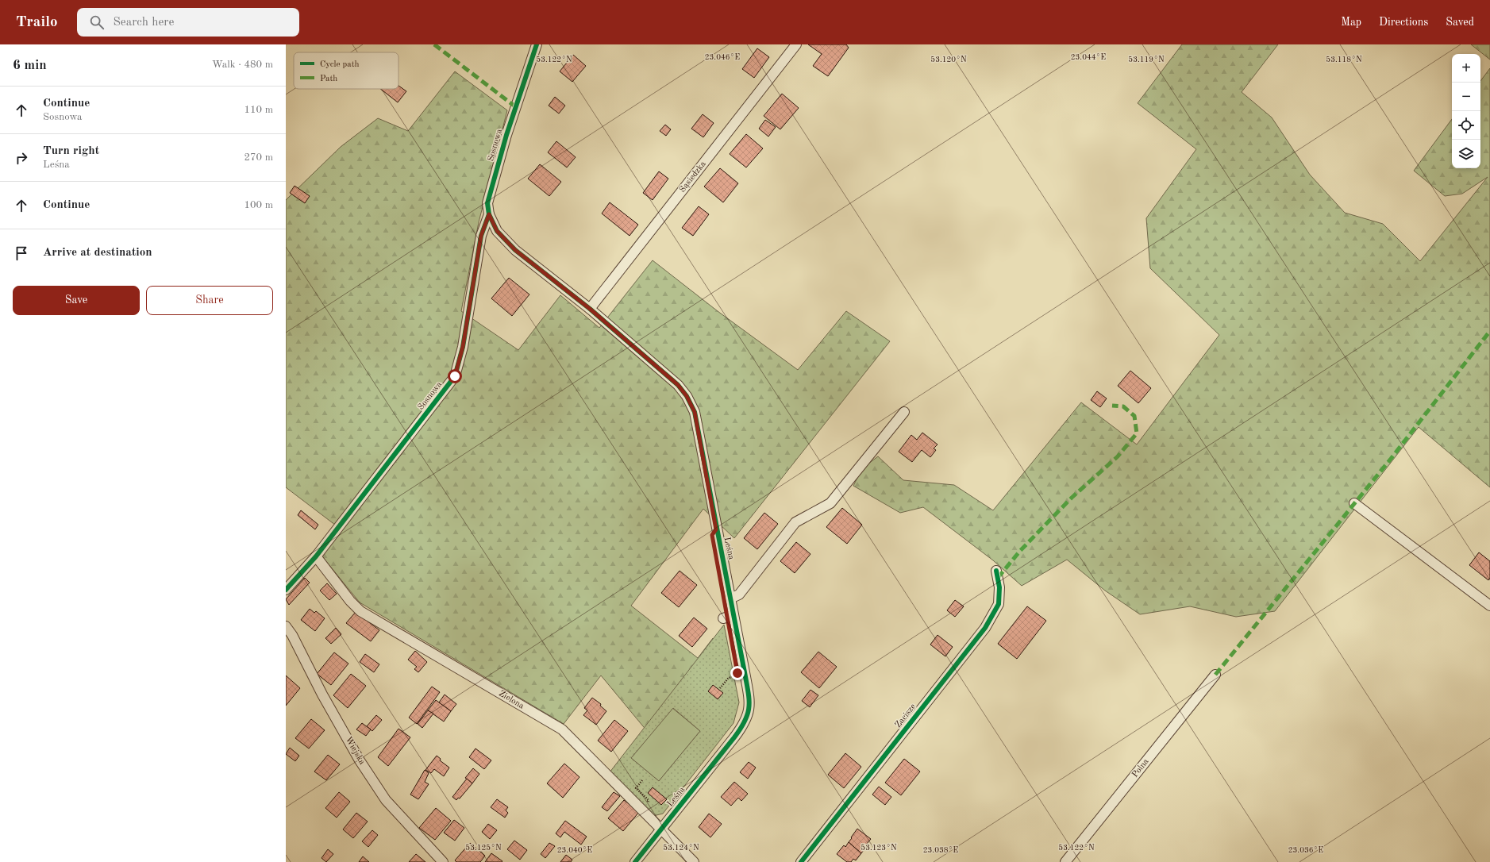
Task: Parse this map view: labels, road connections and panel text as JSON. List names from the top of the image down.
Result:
{
  "streets": {
    "street": [
      "Sosnowa",
      "Sąsiedzka",
      "Leśna",
      "Zielona",
      "Zacisze",
      "Wiejska",
      "Polna"
    ]
  },
  "crossings": [
    ["Sosnowa", "Leśna"],
    ["Sosnowa", "Zielona"],
    ["Sąsiedzka", "Leśna"],
    ["Leśna", "Zielona"]
  ],
  "legend": ["Cycle path", "Path"],
  "page": {
    "header": "Trailo",
    "search": "Search here",
    "nav": ["Map", "Directions", "Saved"],
    "heading": ["6 min", "Walk · 480 m"],
    "map_buttons": ["+", "−"],
    "list": [
      ["Continue", "Sosnowa", "110 m"],
      ["Turn right", "Leśna", "270 m"],
      ["Continue", "100 m"],
      "Arrive at destination"
    ],
    "buttons": ["Save", "Share"]
  },
  "coordinates": [
    "23.046°E",
    "23.044°E",
    "53.122°N",
    "53.120°N",
    "53.119°N",
    "53.118°N",
    "53.125°N",
    "53.124°N",
    "53.123°N",
    "23.040°E",
    "23.038°E",
    "23.036°E"
  ]
}
